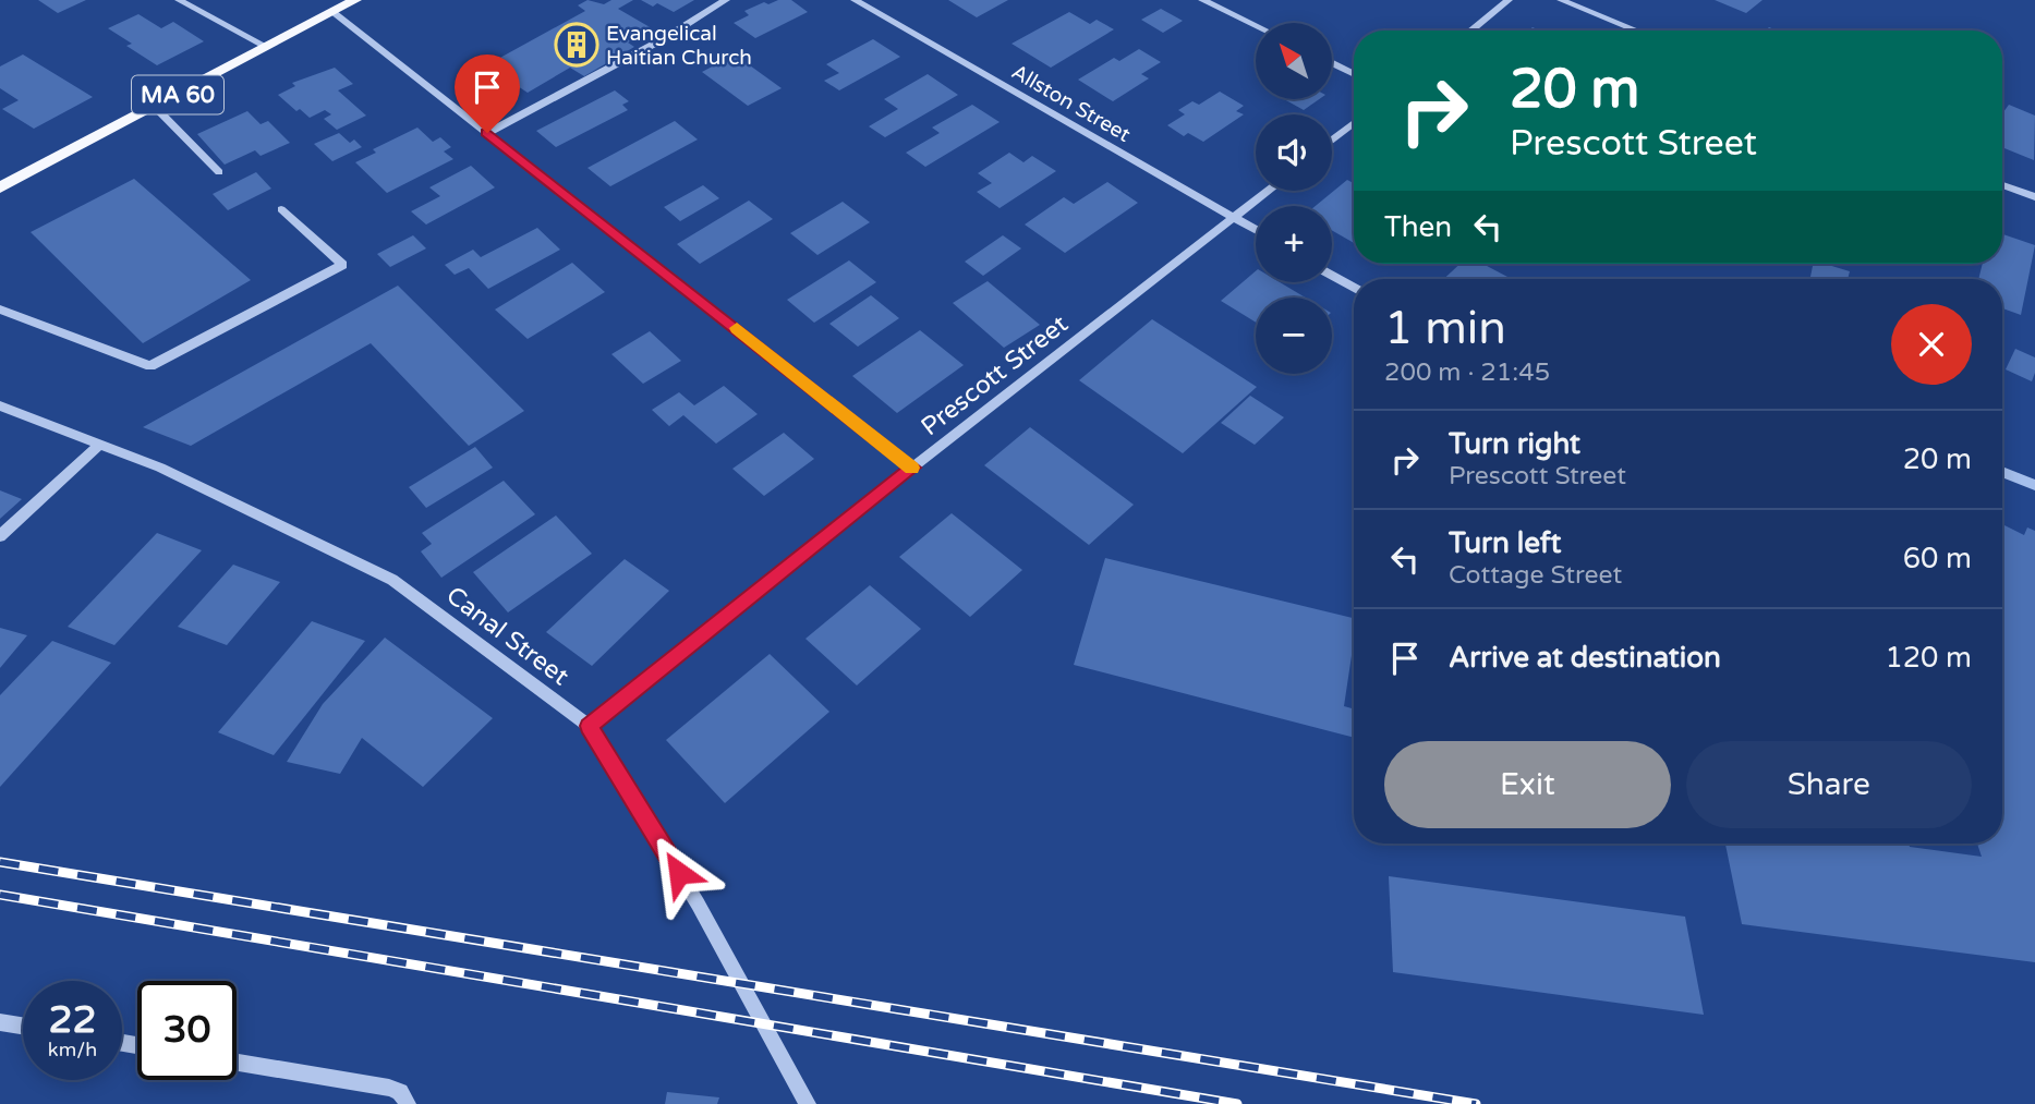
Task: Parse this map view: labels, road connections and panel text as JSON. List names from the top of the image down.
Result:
{
  "streets": {
    "main road": ["MA 60"],
    "street": ["Allston Street", "Prescott Street", "Canal Street"]
  },
  "crossings": [
    ["Allston Street", "Prescott Street"],
    ["Prescott Street", "Canal Street"]
  ],
  "places": {
    "building": ["Evangelical Haitian Church"]
  },
  "north": "top left",
  "page": {
    "map_buttons": ["+", "−"],
    "turn": ["20 m", "Prescott Street"],
    "then": "Then",
    "heading": ["1 min", "200 m · 21:45"],
    "list": [
      {
        "name": "Turn right",
        "note": "Prescott Street",
        "value": "20 m"
      },
      {
        "name": "Turn left",
        "note": "Cottage Street",
        "value": "60 m"
      },
      {
        "name": "Arrive at destination",
        "value": "120 m"
      }
    ],
    "buttons": ["Exit", "Share"],
    "speed": "22 km/h",
    "limit": "30"
  }
}
